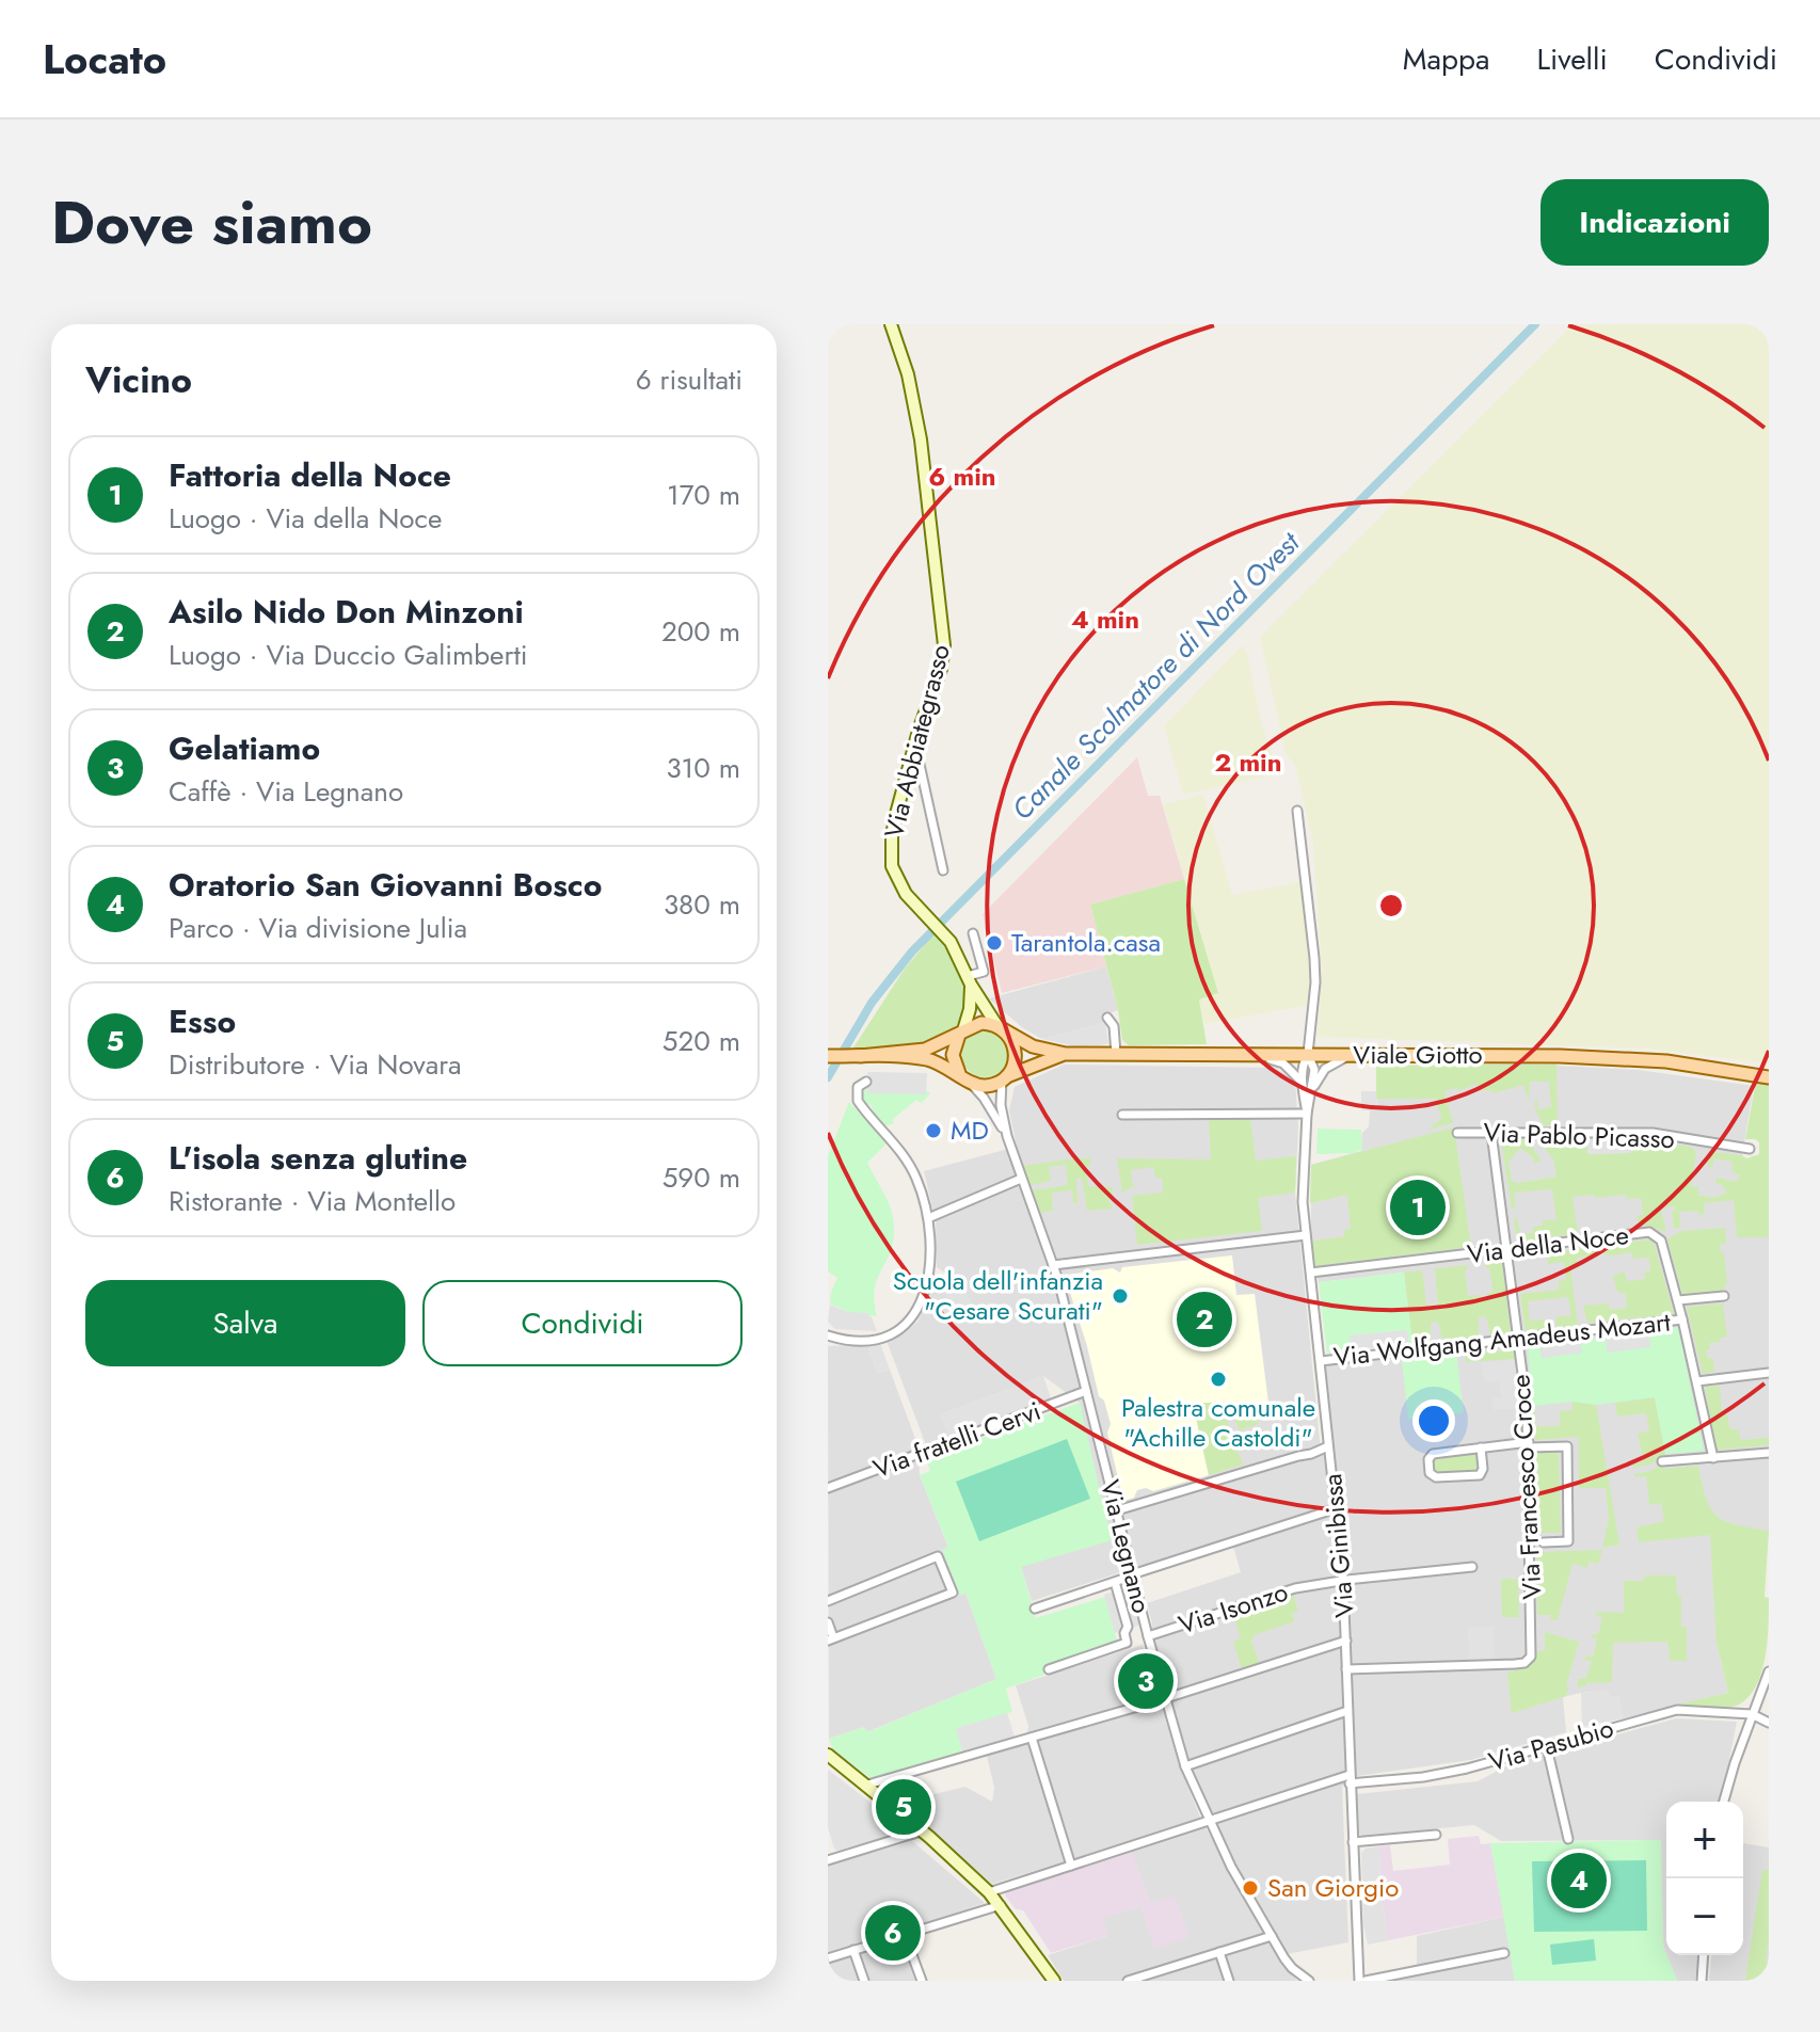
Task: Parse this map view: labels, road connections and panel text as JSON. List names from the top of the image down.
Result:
{
  "streets": {
    "main road": ["Viale Giotto"],
    "street": [
      "Via Abbiategrasso",
      "Via Pablo Picasso",
      "Via della Noce",
      "Via Wolfgang Amadeus Mozart",
      "Via fratelli Cervi",
      "Via Francesco Croce",
      "Via Ginibissa",
      "Via Legnano",
      "Via Isonzo",
      "Via Pasubio"
    ]
  },
  "crossings": [
    ["Via Abbiategrasso", "Viale Giotto"],
    ["Via Abbiategrasso", "Via Legnano"],
    ["Viale Giotto", "Via Ginibissa"],
    ["Viale Giotto", "Via Legnano"],
    ["Via Pablo Picasso", "Via Francesco Croce"],
    ["Via della Noce", "Via Wolfgang Amadeus Mozart"],
    ["Via della Noce", "Via Francesco Croce"],
    ["Via della Noce", "Via Ginibissa"],
    ["Via Wolfgang Amadeus Mozart", "Via Francesco Croce"],
    ["Via Wolfgang Amadeus Mozart", "Via Ginibissa"],
    ["Via fratelli Cervi", "Via Legnano"],
    ["Via Francesco Croce", "Via Ginibissa"],
    ["Via Ginibissa", "Via Isonzo"],
    ["Via Ginibissa", "Via Pasubio"],
    ["Via Legnano", "Via Isonzo"],
    ["Via Legnano", "Via Pasubio"]
  ],
  "water": ["Canale Scolmatore di Nord Ovest"],
  "places": [
    "Tarantola.casa",
    "MD",
    "Scuola dell'infanzia \"Cesare Scurati\"",
    "Palestra comunale \"Achille Castoldi\"",
    "San Giorgio"
  ],
  "page": {
    "header": "Locato",
    "nav": ["Mappa", "Livelli", "Condividi"],
    "title": "Dove siamo",
    "buttons": [
      "Indicazioni",
      ["Salva", "Condividi"]
    ],
    "heading": ["Vicino", "6 risultati"],
    "list": [
      {
        "mark": "1",
        "name": "Fattoria della Noce",
        "note": "Luogo · Via della Noce",
        "value": "170 m"
      },
      {
        "mark": "2",
        "name": "Asilo Nido Don Minzoni",
        "note": "Luogo · Via Duccio Galimberti",
        "value": "200 m"
      },
      {
        "mark": "3",
        "name": "Gelatiamo",
        "note": "Caffè · Via Legnano",
        "value": "310 m"
      },
      {
        "mark": "4",
        "name": "Oratorio San Giovanni Bosco",
        "note": "Parco · Via divisione Julia",
        "value": "380 m"
      },
      {
        "mark": "5",
        "name": "Esso",
        "note": "Distributore · Via Novara",
        "value": "520 m"
      },
      {
        "mark": "6",
        "name": "L'isola senza glutine",
        "note": "Ristorante · Via Montello",
        "value": "590 m"
      }
    ],
    "pins": [
      "1",
      "2",
      "3",
      "5",
      "4",
      "6"
    ],
    "map_buttons": ["+", "−"]
  },
  "rings": ["6 min", "4 min", "2 min"]
}
